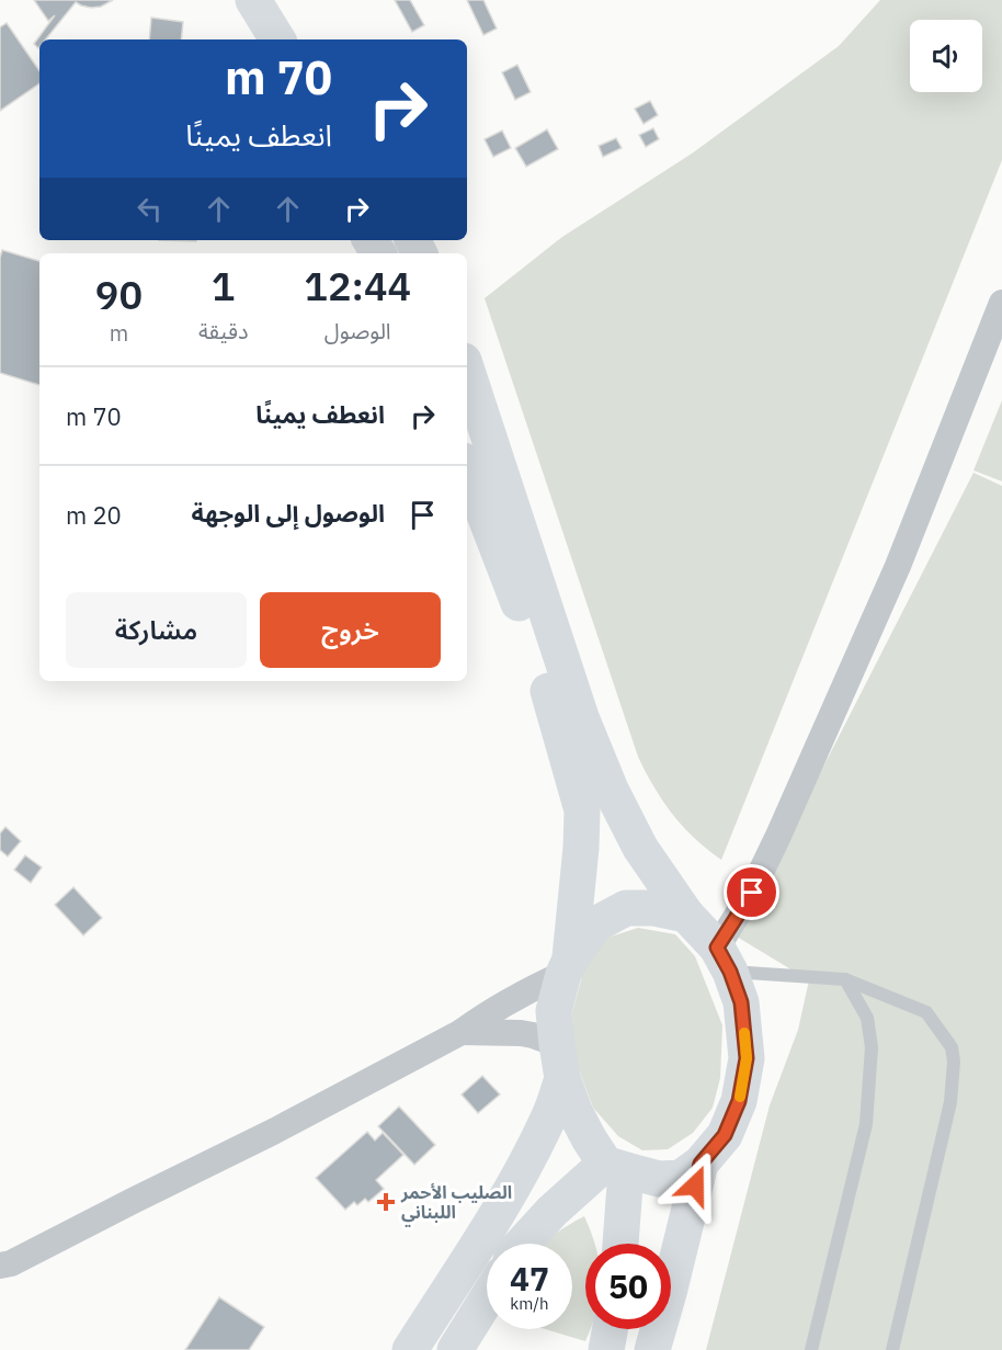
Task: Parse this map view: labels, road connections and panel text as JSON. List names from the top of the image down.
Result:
{
  "places": {
    "health": ["الصليب الأحمر اللبناني"]
  },
  "page": {
    "turn": ["70 m", "انعطف يمينًا"],
    "eta": [
      "12:44",
      "الوصول",
      "1",
      "دقيقة",
      "90",
      "m"
    ],
    "list": [
      {
        "name": "انعطف يمينًا",
        "value": "70 m"
      },
      {
        "name": "الوصول إلى الوجهة",
        "value": "20 m"
      }
    ],
    "buttons": ["خروج", "مشاركة"],
    "speed": "47 km/h",
    "limit": "50"
  }
}
